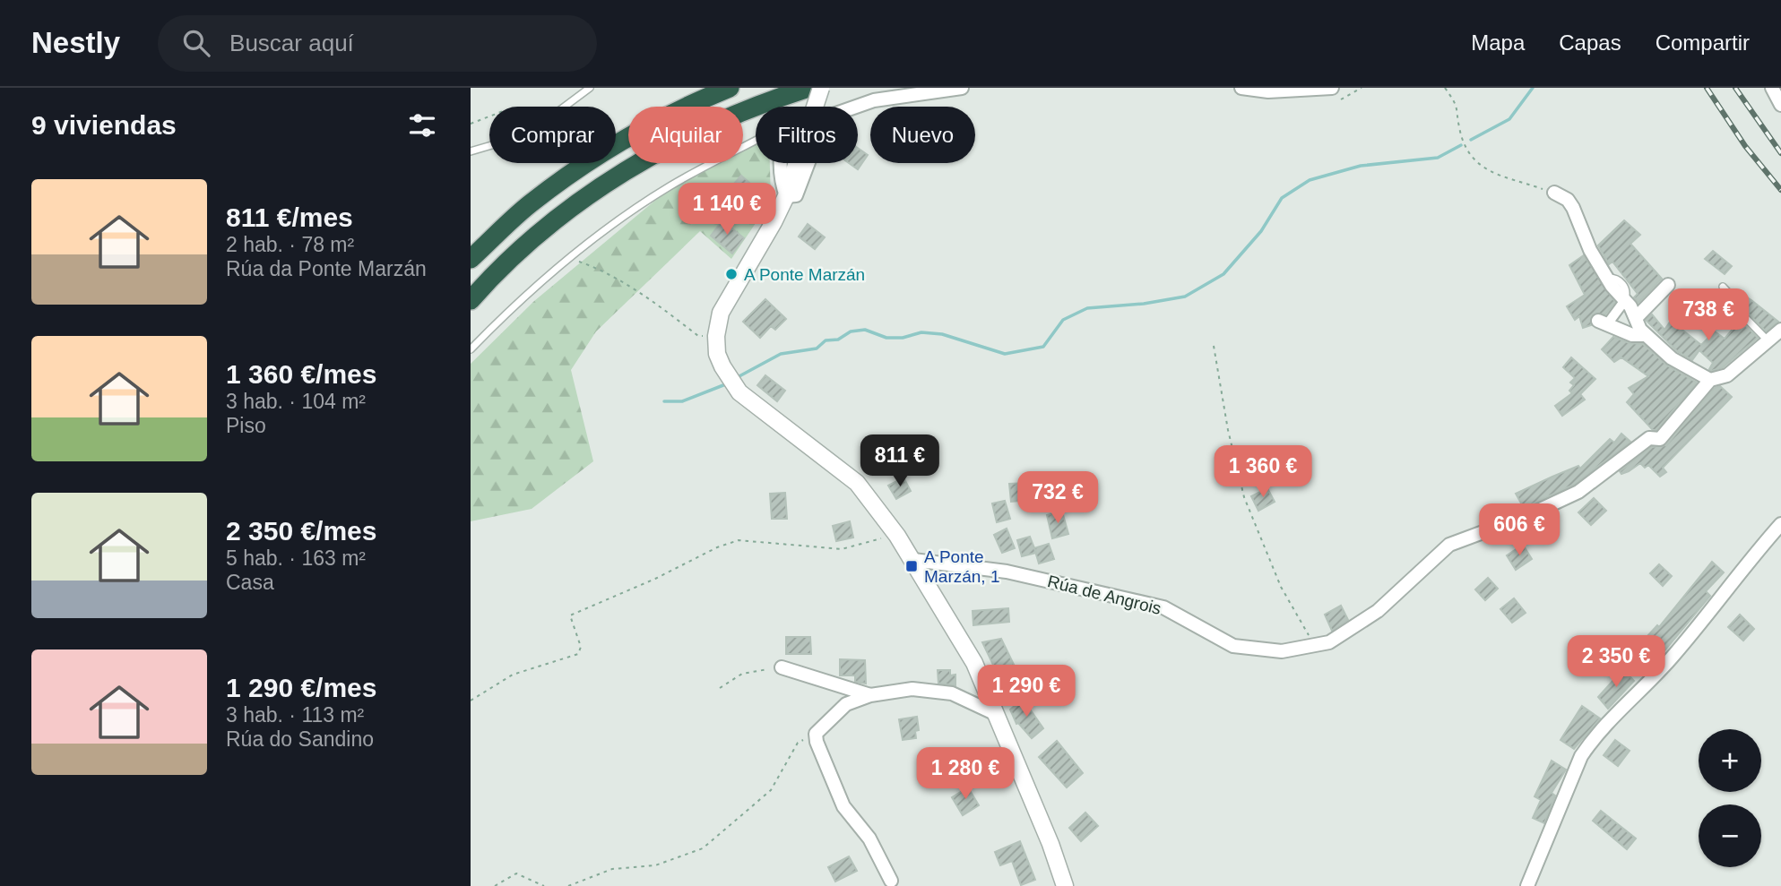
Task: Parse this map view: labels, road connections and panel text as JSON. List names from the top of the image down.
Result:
{
  "streets": {
    "street": ["Rúa de Angrois"]
  },
  "places": {
    "other": ["A Ponte Marzán"],
    "transit": ["A Ponte Marzán, 1"]
  },
  "page": {
    "header": "Nestly",
    "search": "Buscar aquí",
    "nav": ["Mapa", "Capas", "Compartir"],
    "heading": "9 viviendas",
    "chip": [
      "Comprar",
      "Alquilar",
      "Filtros",
      "Nuevo"
    ],
    "list": [
      {
        "name": "811 €/mes",
        "note": "2 hab. · 78 m² · Rúa da Ponte Marzán"
      },
      {
        "name": "1 360 €/mes",
        "note": "3 hab. · 104 m² · Piso"
      },
      {
        "name": "2 350 €/mes",
        "note": "5 hab. · 163 m² · Casa"
      },
      {
        "name": "1 290 €/mes",
        "note": "3 hab. · 113 m² · Rúa do Sandino"
      }
    ],
    "price": [
      "1 140 €",
      "738 €",
      "811 €",
      "1 360 €",
      "732 €",
      "606 €",
      "2 350 €",
      "1 290 €",
      "1 280 €"
    ],
    "map_buttons": ["+", "−"]
  }
}
